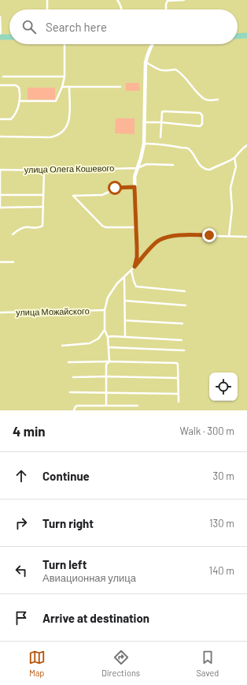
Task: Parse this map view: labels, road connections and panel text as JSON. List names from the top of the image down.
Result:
{
  "streets": {
    "lane": ["улица Олега Кошевого", "улица Можайского"]
  },
  "page": {
    "search": "Search here",
    "heading": ["4 min", "Walk · 300 m"],
    "list": [
      ["Continue", "30 m"],
      ["Turn right", "130 m"],
      ["Turn left", "Авиационная улица", "140 m"],
      "Arrive at destination"
    ],
    "nav": ["Map", "Directions", "Saved"]
  }
}
